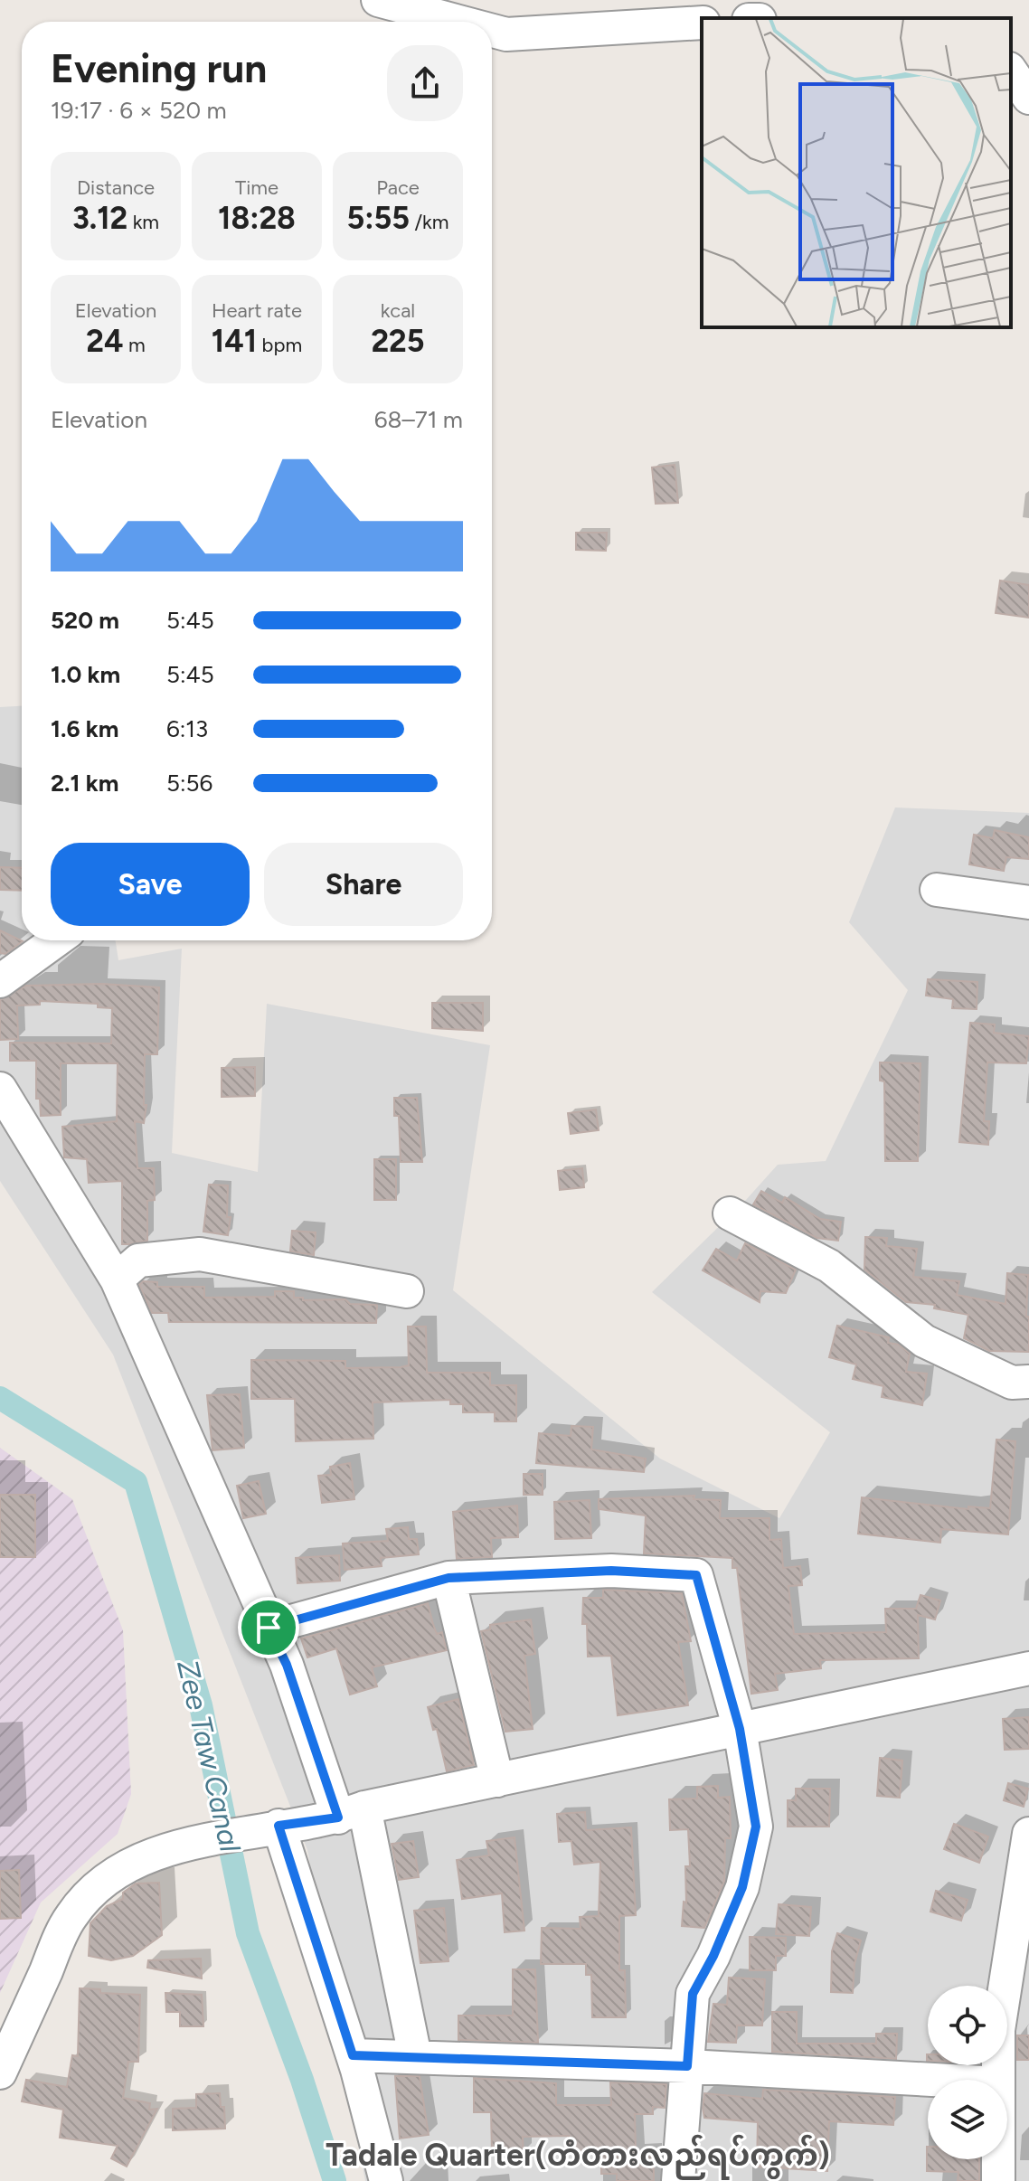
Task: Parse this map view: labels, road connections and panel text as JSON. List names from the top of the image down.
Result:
{
  "districts": ["Tadale Quarter(တံတားလည်ရပ်ကွက်)"],
  "water": ["Zee Taw Canal"],
  "page": {
    "heading": ["Evening run", "19:17 · 6 × 520 m"],
    "stats": [
      ["Distance", "3.12 km"],
      ["Time", "18:28"],
      ["Pace", "5:55 /km"],
      ["Elevation", "24 m"],
      ["Heart rate", "141 bpm"],
      ["kcal", "225"]
    ],
    "chart": ["Elevation", "68–71 m"],
    "list": [
      {
        "name": "520 m",
        "note": "5:45"
      },
      {
        "name": "1.0 km",
        "note": "5:45"
      },
      {
        "name": "1.6 km",
        "note": "6:13"
      },
      {
        "name": "2.1 km",
        "note": "5:56"
      }
    ],
    "buttons": ["Save", "Share"]
  }
}
